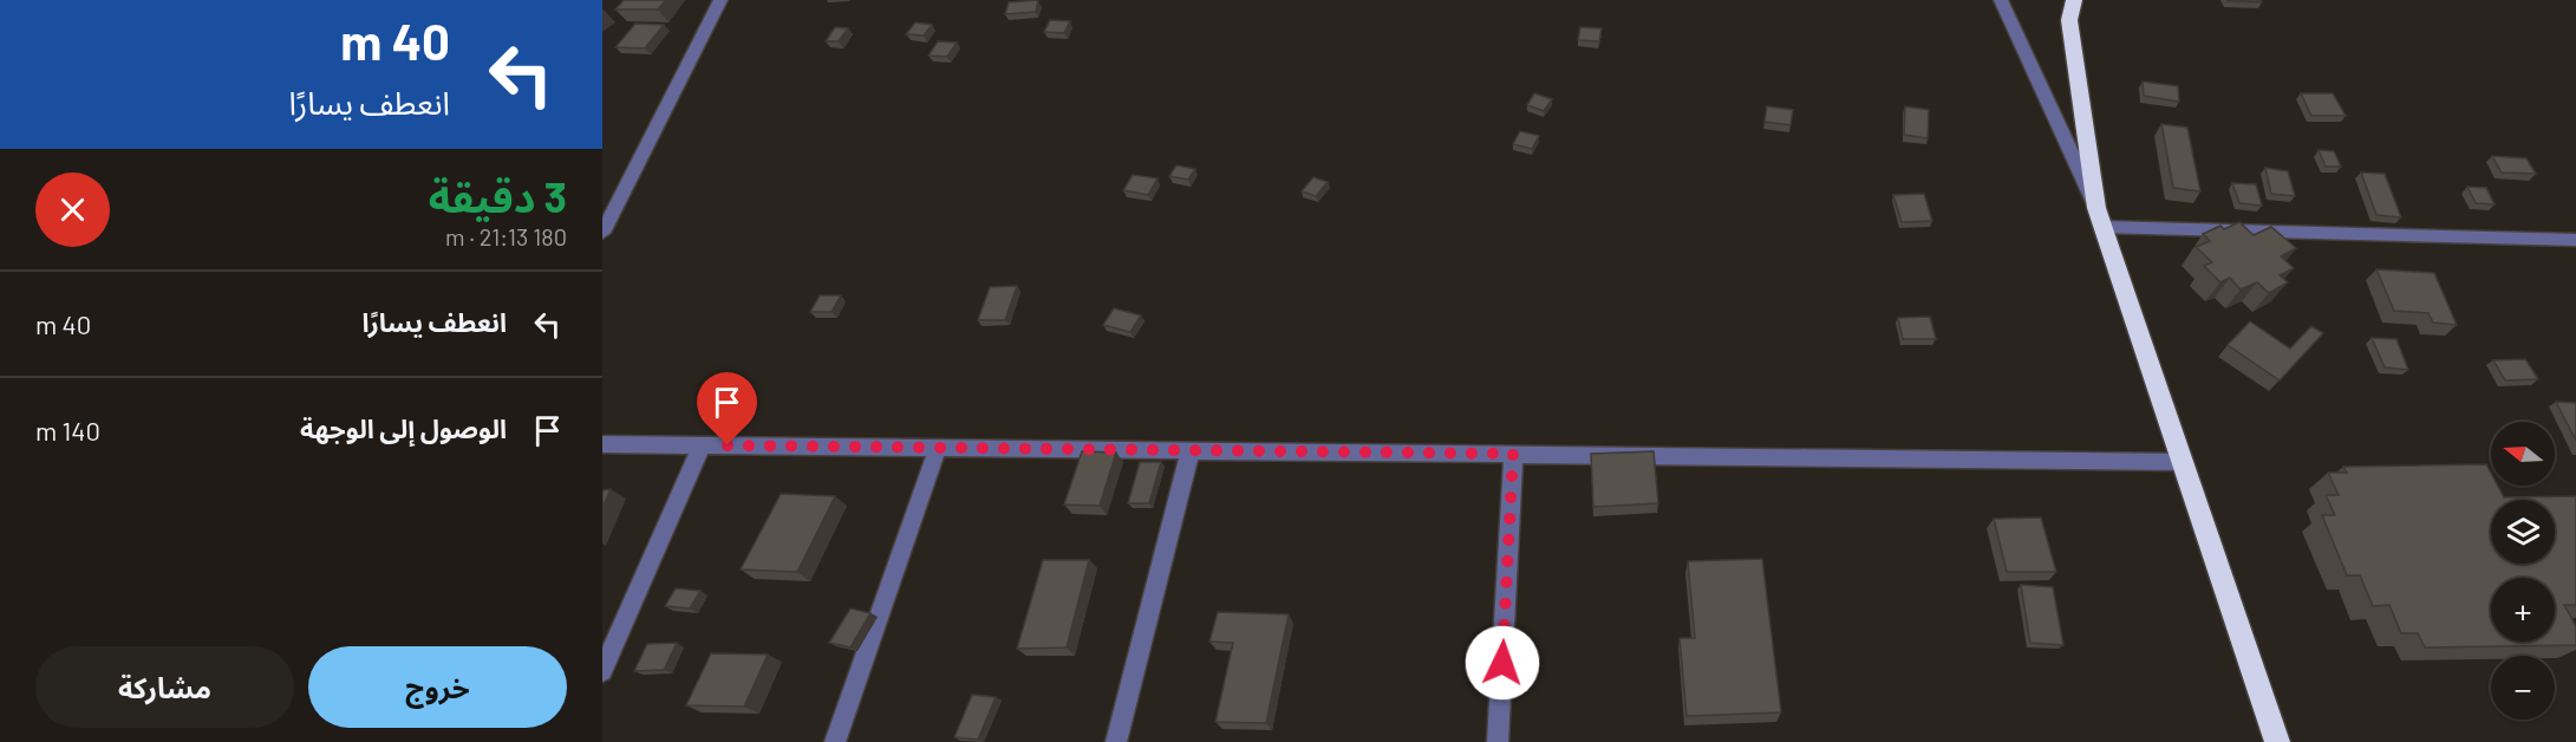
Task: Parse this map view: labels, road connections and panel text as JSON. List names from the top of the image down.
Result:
{
  "north": "left",
  "page": {
    "turn": ["40 m", "انعطف يسارًا"],
    "heading": ["3 دقيقة", "180 m · 21:13"],
    "list": [
      {
        "name": "انعطف يسارًا",
        "value": "40 m"
      },
      {
        "name": "الوصول إلى الوجهة",
        "value": "140 m"
      }
    ],
    "map_buttons": ["+", "−"],
    "buttons": ["خروج", "مشاركة"]
  }
}
